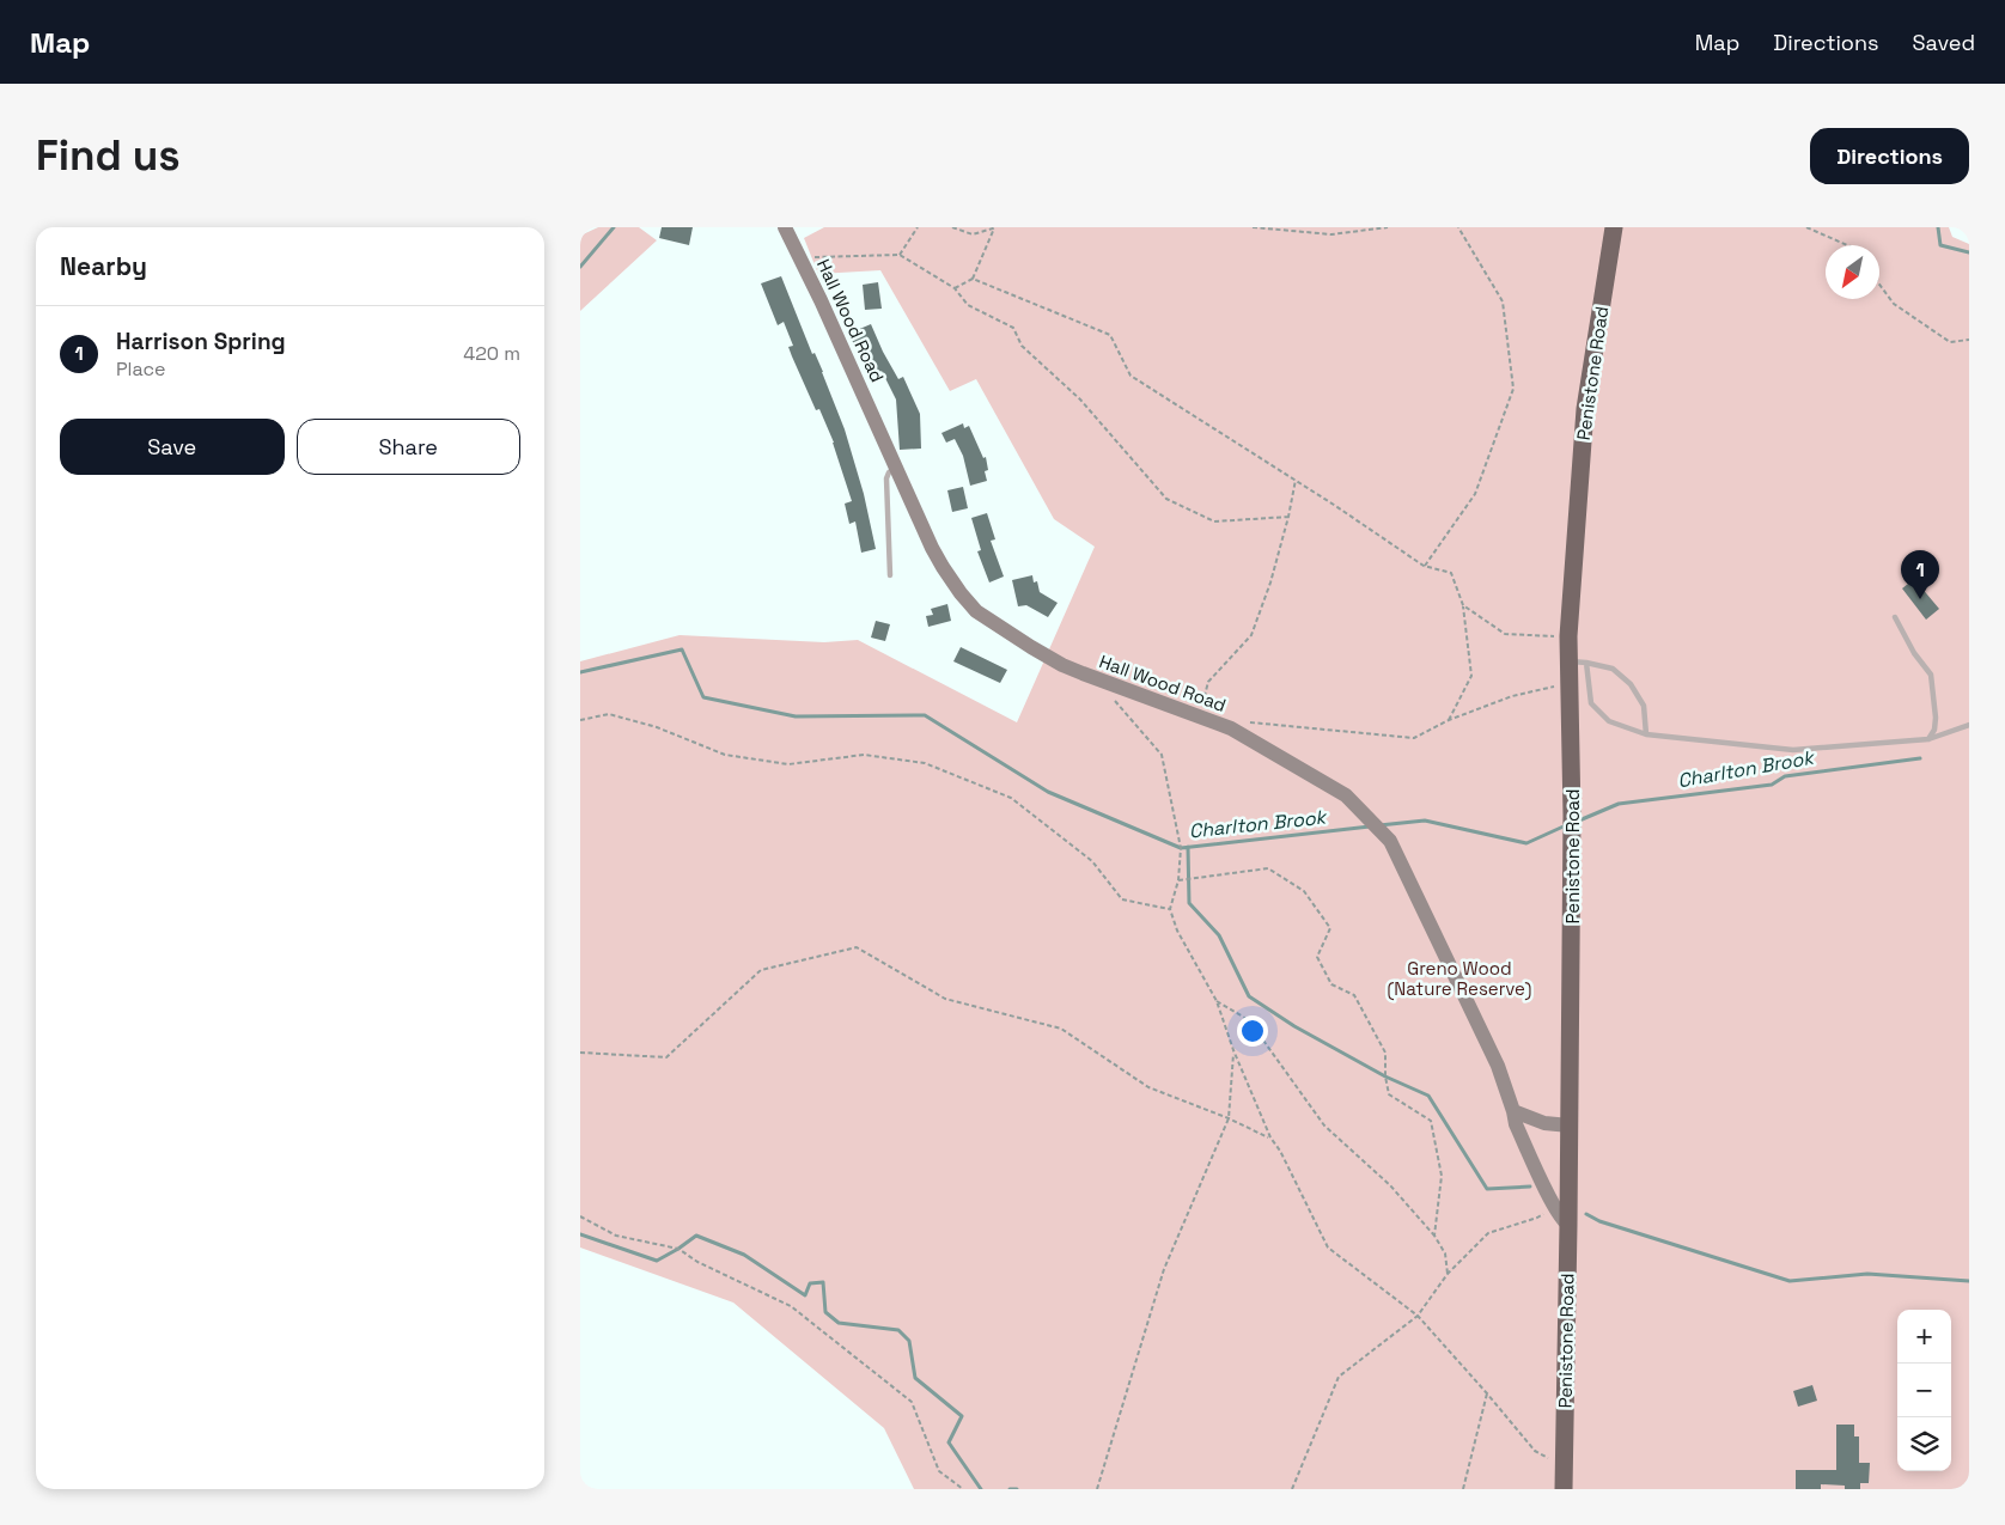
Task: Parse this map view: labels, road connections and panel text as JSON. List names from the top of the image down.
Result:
{
  "streets": {
    "highway": ["Penistone Road"],
    "main road": ["Hall Wood Road"]
  },
  "crossings": [
    ["Hall Wood Road", "Penistone Road"]
  ],
  "water": ["Charlton Brook"],
  "parks": ["Greno Wood (Nature Reserve)"],
  "north": "bottom left",
  "page": {
    "header": "Map",
    "nav": ["Map", "Directions", "Saved"],
    "buttons": [
      "Directions",
      ["Save", "Share"]
    ],
    "title": "Find us",
    "heading": "Nearby",
    "list": [
      {
        "mark": "1",
        "name": "Harrison Spring",
        "note": "Place",
        "value": "420 m"
      }
    ],
    "pins": "1",
    "map_buttons": ["+", "−"]
  }
}
